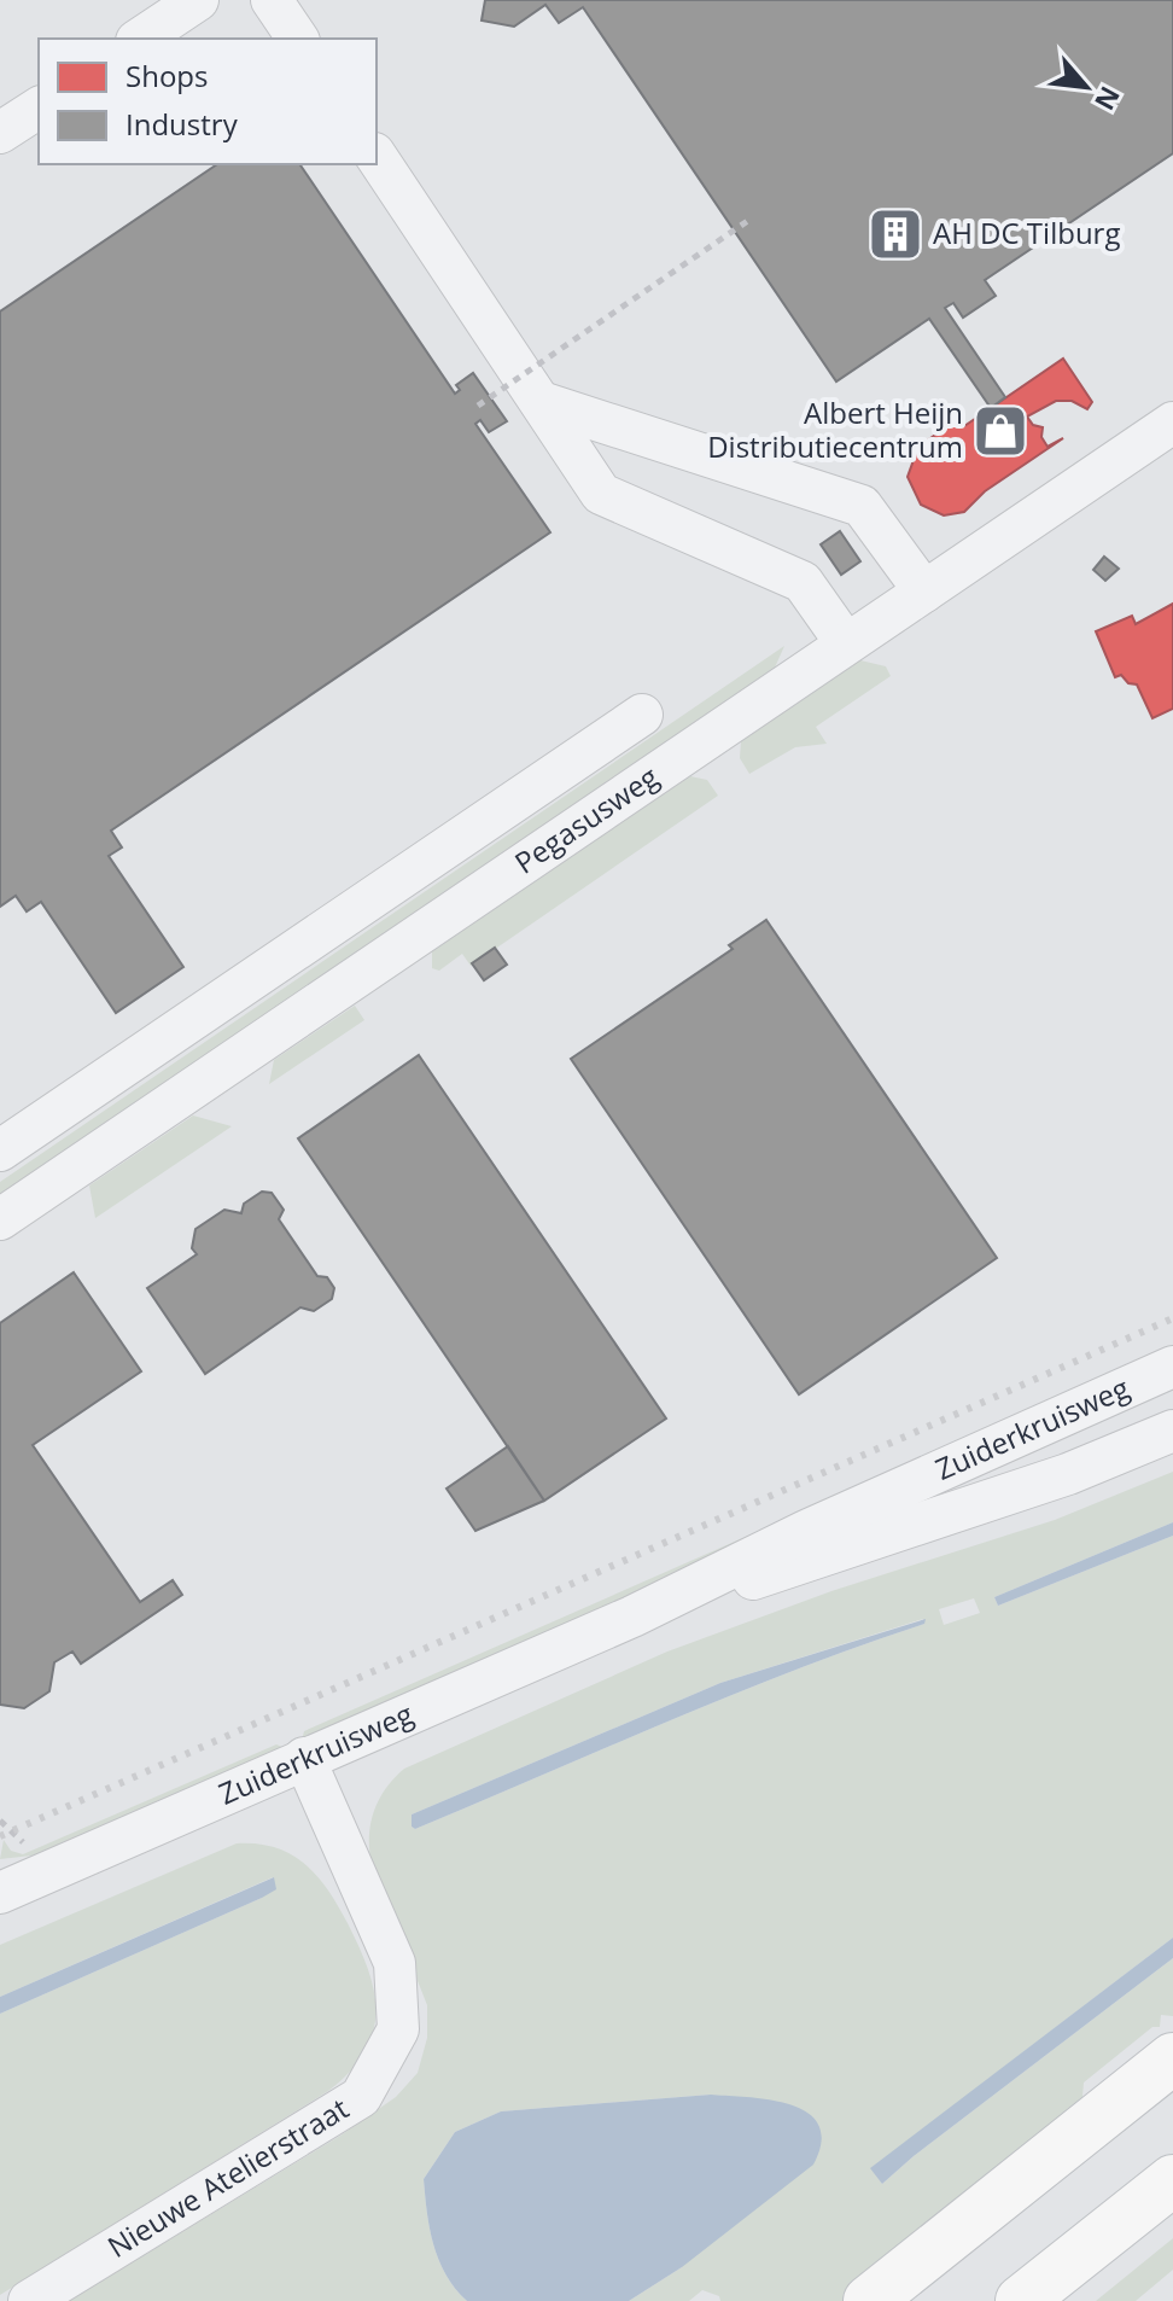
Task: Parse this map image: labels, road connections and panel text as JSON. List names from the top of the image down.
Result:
{
  "streets": {
    "street": ["Pegasusweg", "Zuiderkruisweg", "Nieuwe Atelierstraat"]
  },
  "crossings": [
    ["Zuiderkruisweg", "Nieuwe Atelierstraat"]
  ],
  "places": {
    "building": ["AH DC Tilburg"],
    "shop": ["Albert Heijn Distributiecentrum"]
  },
  "legend": ["Shops", "Industry"],
  "north": "bottom right"
}
